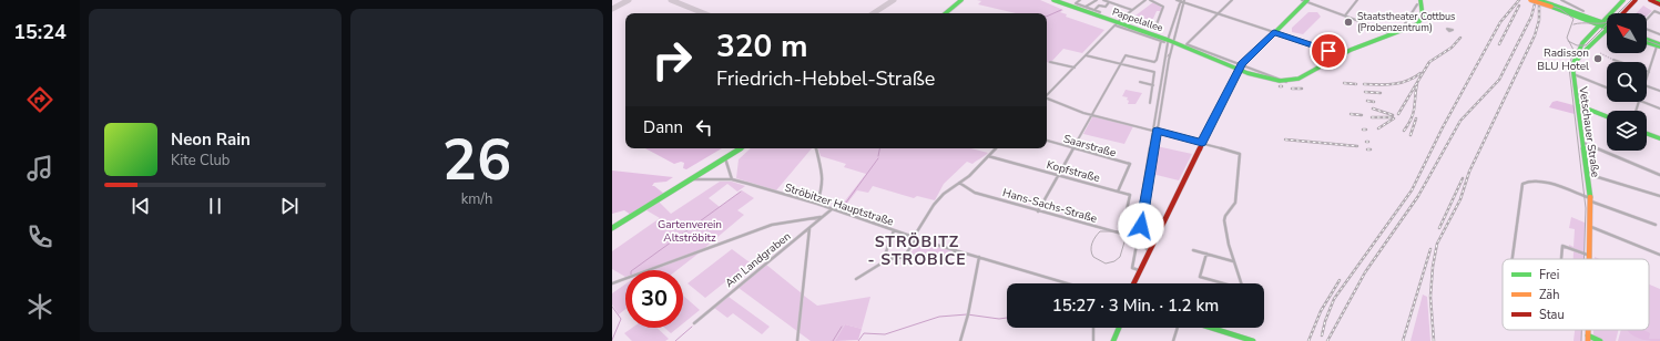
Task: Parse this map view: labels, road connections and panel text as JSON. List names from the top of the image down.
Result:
{
  "streets": {
    "main road": ["Pappelallee", "Vetschauer Straße"],
    "street": [
      "Saarstraße",
      "Kopfstraße",
      "Ströbitzer Hauptstraße",
      "Hans-Sachs-Straße",
      "Am Landgraben"
    ]
  },
  "crossings": [
    ["Saarstraße", "Kopfstraße"],
    ["Ströbitzer Hauptstraße", "Am Landgraben"]
  ],
  "districts": ["STRÖBITZ - STROBICE"],
  "parks": ["Gartenverein Altströbitz"],
  "places": ["Staatstheater Cottbus (Probenzentrum)", "Radisson BLU Hotel"],
  "legend": ["Frei", "Zäh", "Stau"],
  "north": "top left",
  "page": {
    "tabs": "15:24",
    "tile": ["26", "km/h"],
    "turn": ["320 m", "Friedrich-Hebbel-Straße"],
    "then": "Dann",
    "song": ["Neon Rain", "Kite Club"],
    "limit": "30",
    "trip": "15:27 · 3 Min. · 1.2 km"
  }
}
